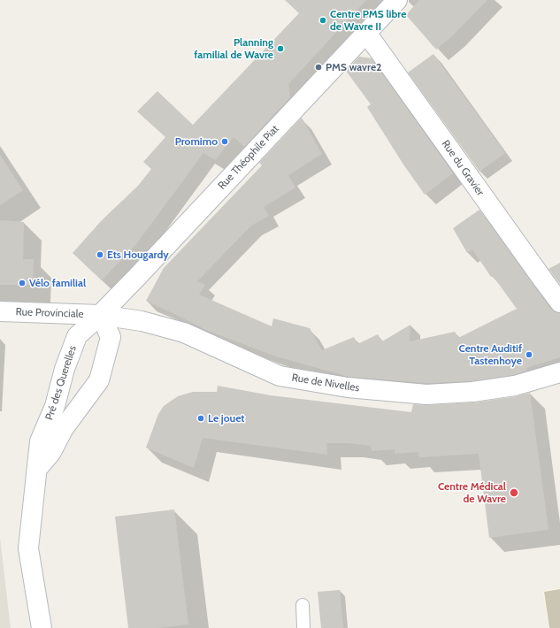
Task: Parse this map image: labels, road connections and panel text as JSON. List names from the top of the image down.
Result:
{
  "streets": {
    "street": [
      "Rue Théophile Piat",
      "Rue du Gravier",
      "Rue Provinciale",
      "Pré des Querelles",
      "Rue de Nivelles"
    ]
  },
  "crossings": [
    ["Rue Théophile Piat", "Rue du Gravier"],
    ["Rue Théophile Piat", "Rue Provinciale"],
    ["Rue Théophile Piat", "Pré des Querelles"],
    ["Rue Théophile Piat", "Rue de Nivelles"],
    ["Rue Provinciale", "Pré des Querelles"],
    ["Rue Provinciale", "Rue de Nivelles"],
    ["Pré des Querelles", "Rue de Nivelles"]
  ],
  "places": [
    "Centre PMS libre de Wavre II",
    "Planning familial de Wavre",
    "PMS wavre2",
    "Promimo",
    "Ets Hougardy",
    "Vélo familial",
    "Centre Auditif Tastenhoye",
    "Le jouet",
    "Centre Médical de Wavre"
  ]
}
